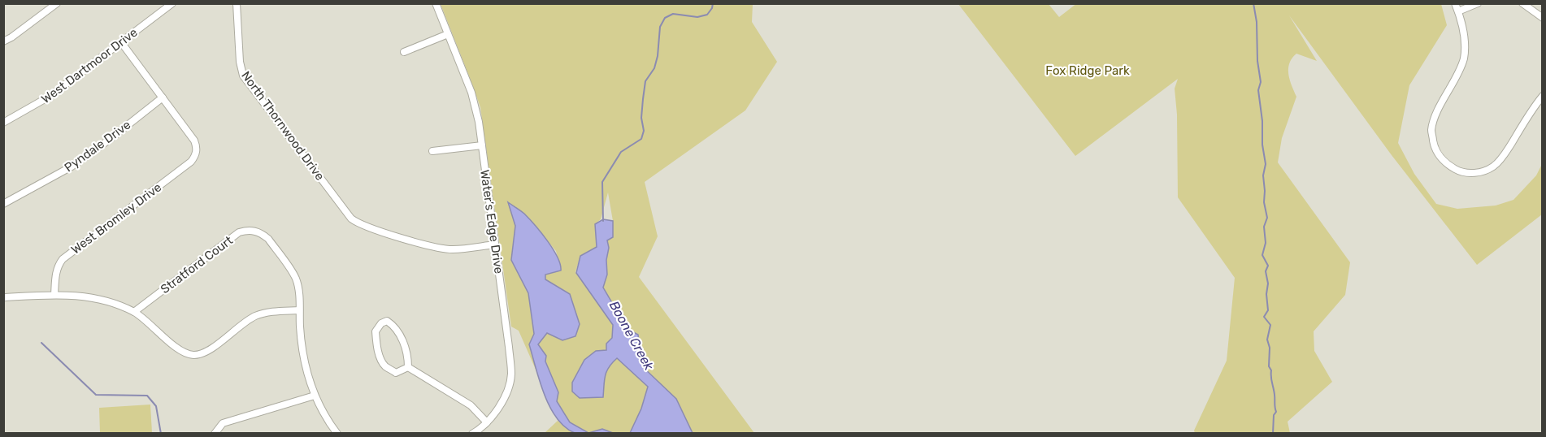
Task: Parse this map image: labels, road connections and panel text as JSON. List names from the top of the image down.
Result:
{
  "streets": {
    "street": [
      "West Dartmoor Drive",
      "North Thornwood Drive",
      "Pyndale Drive",
      "West Bromley Drive",
      "Water’s Edge Drive",
      "Stratford Court"
    ]
  },
  "crossings": [
    ["North Thornwood Drive", "Water’s Edge Drive"],
    ["Pyndale Drive", "West Bromley Drive"]
  ],
  "water": ["Boone Creek"],
  "parks": ["Fox Ridge Park"]
}
